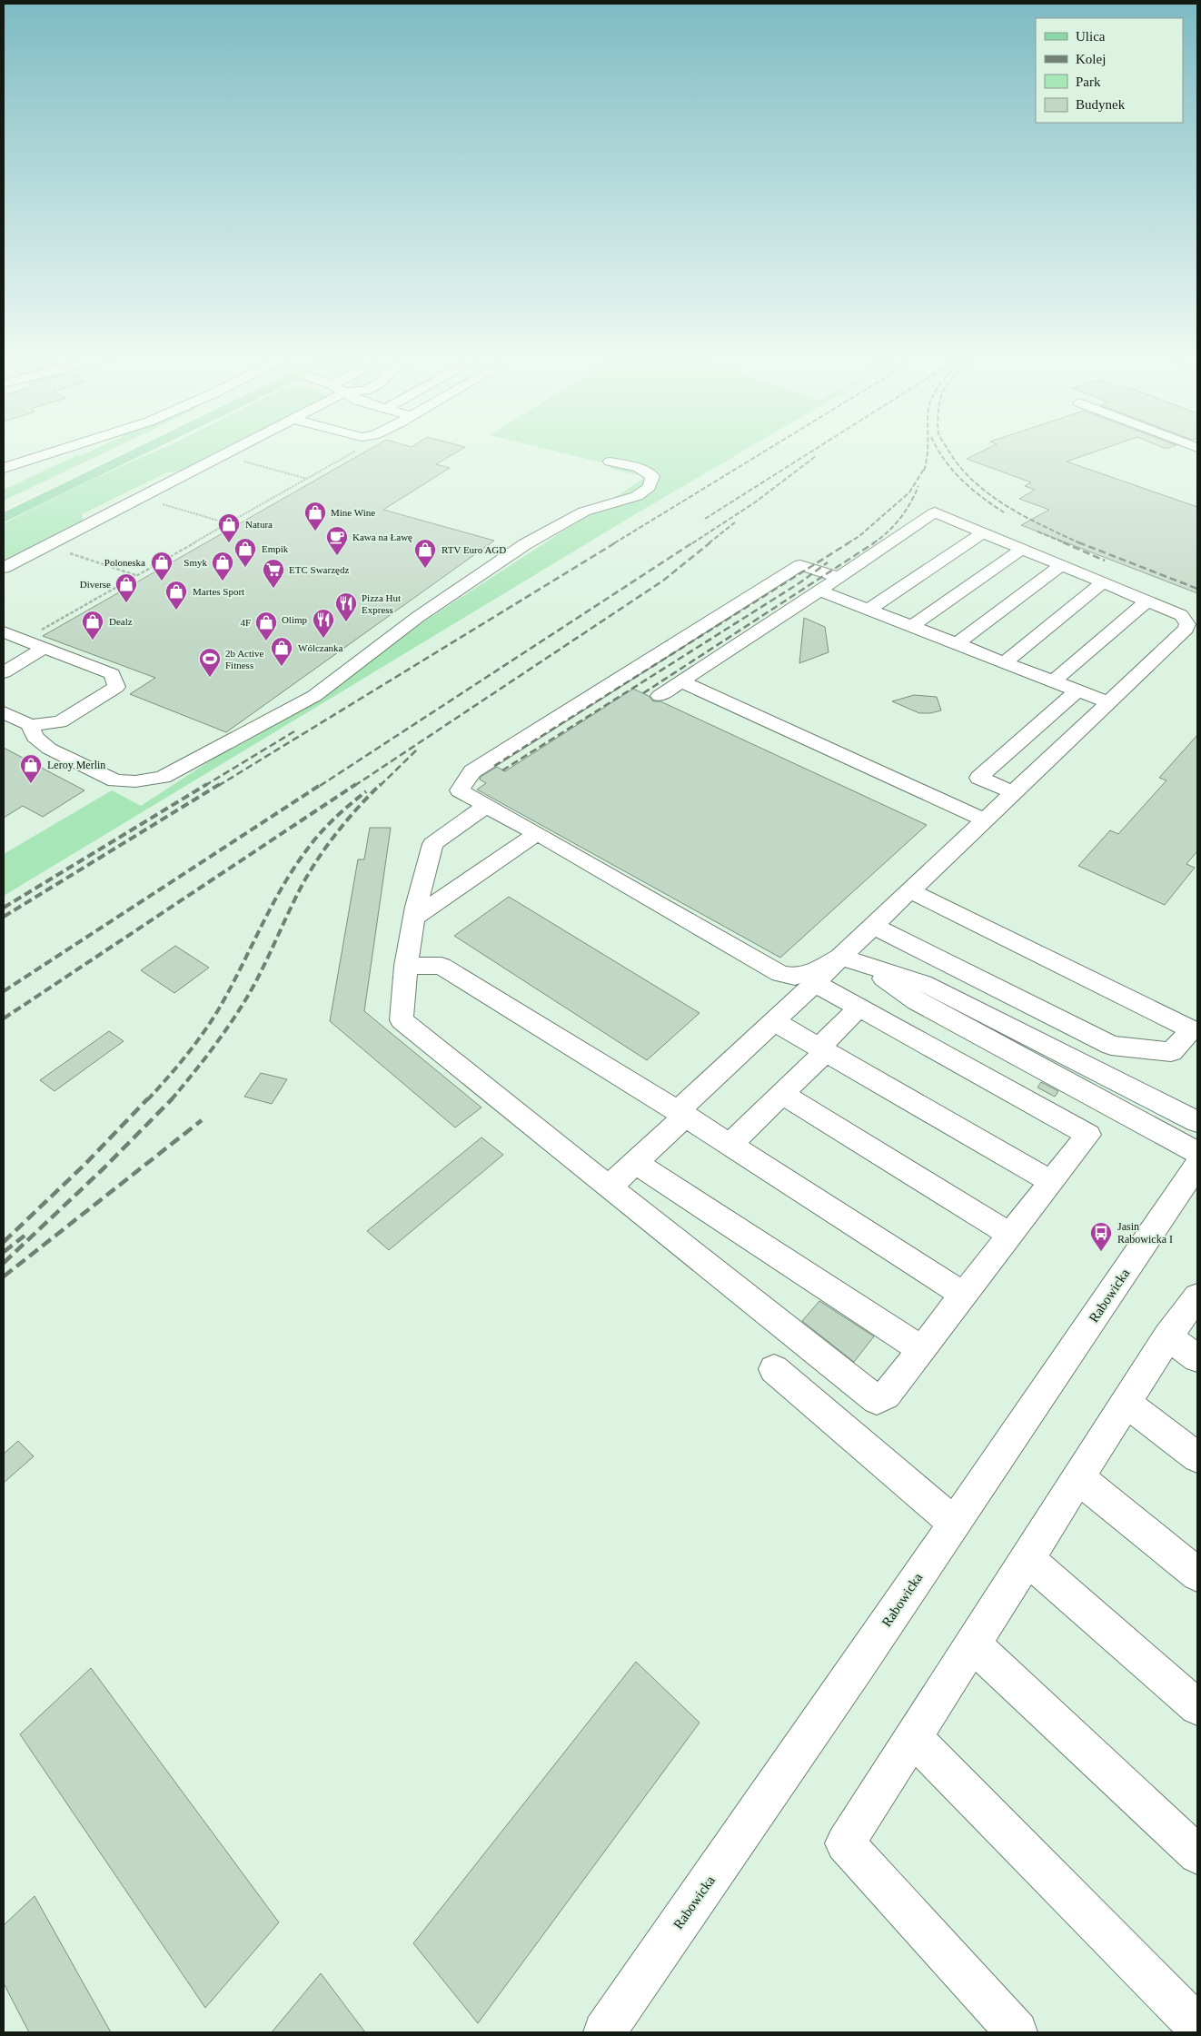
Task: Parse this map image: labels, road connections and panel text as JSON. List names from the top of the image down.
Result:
{
  "streets": {
    "street": ["Rabowicka"]
  },
  "places": {
    "shop": [
      "Mine Wine",
      "Natura",
      "Empik",
      "RTV Euro AGD",
      "Poloneska",
      "Smyk",
      "Diverse",
      "Martes Sport",
      "Dealz",
      "4F",
      "Wólczanka",
      "Leroy Merlin"
    ],
    "cafe": ["Kawa na Ławę"],
    "supermarket": ["ETC Swarzędz"],
    "restaurant": ["Pizza Hut Express", "Olimp"],
    "sports": ["2b Active Fitness"],
    "bus stop": ["Jasin Rabowicka I"]
  },
  "legend": [
    "Ulica",
    "Kolej",
    "Park",
    "Budynek"
  ]
}
